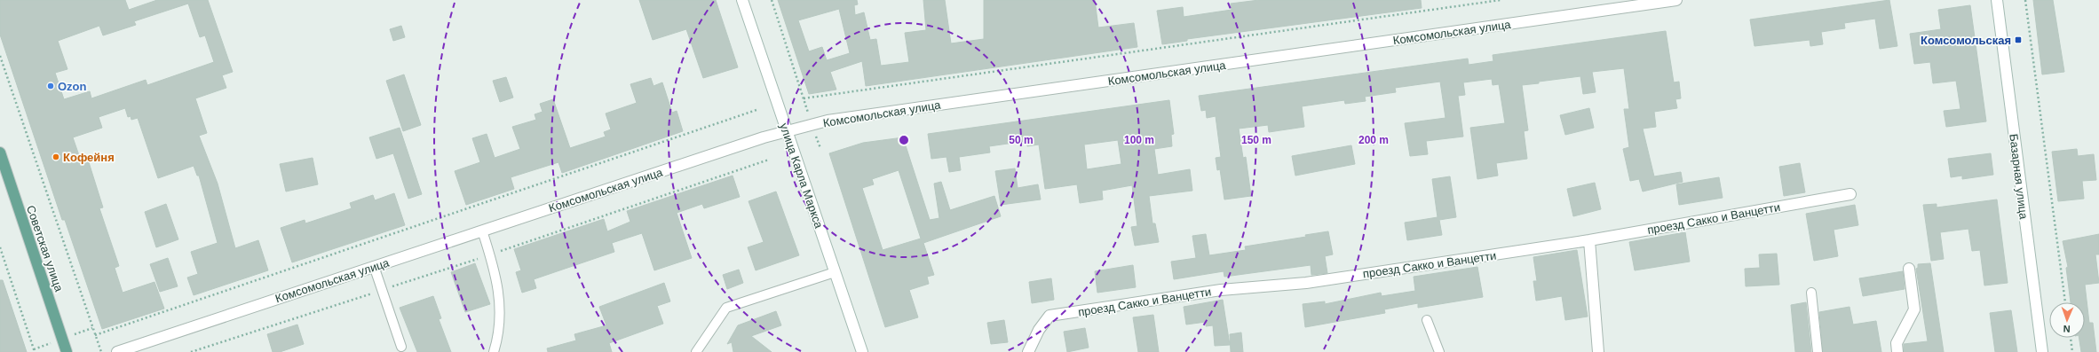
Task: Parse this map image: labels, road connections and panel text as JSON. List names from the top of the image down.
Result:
{
  "streets": {
    "main road": ["Советская улица"],
    "street": [
      "Комсомольская улица",
      "улица Карла Маркса",
      "Базарная улица",
      "проезд Сакко и Ванцетти"
    ]
  },
  "crossings": [
    ["Комсомольская улица", "улица Карла Маркса"]
  ],
  "places": {
    "transit": ["Комсомольская"],
    "other": ["Ozon", "Кофейня"]
  },
  "north": "bottom",
  "rings": [
    "50 m",
    "100 m",
    "150 m",
    "200 m"
  ]
}
